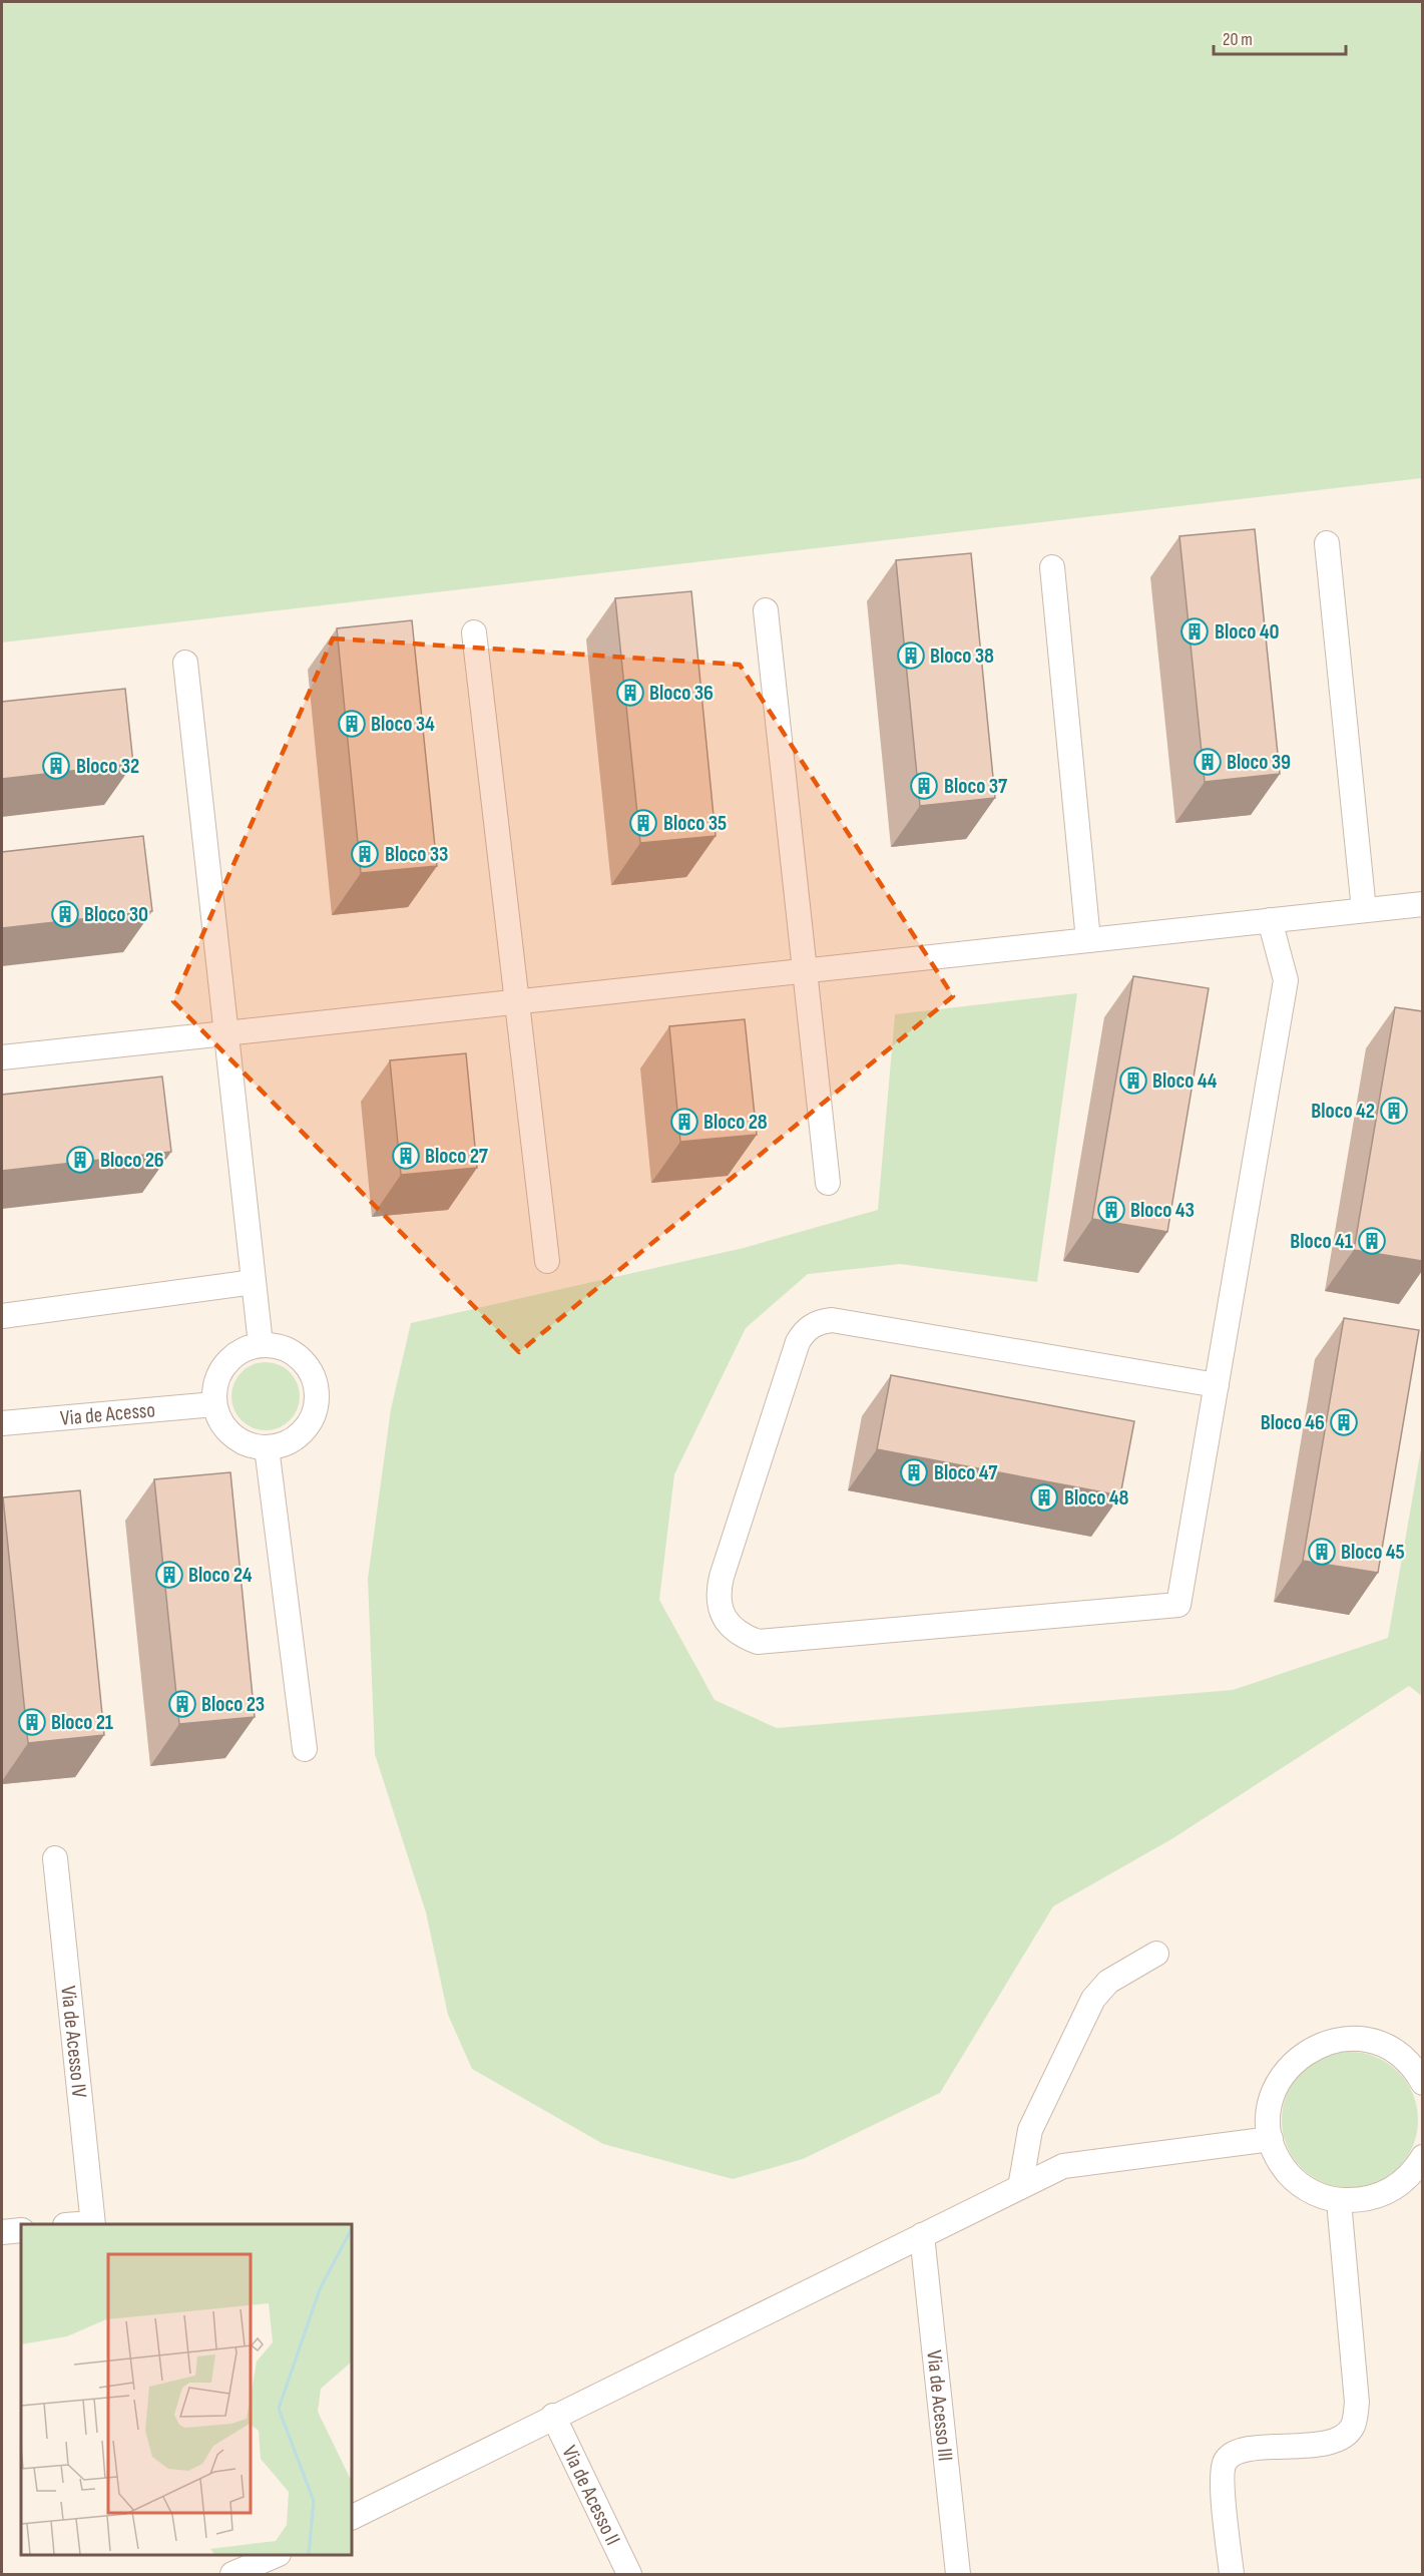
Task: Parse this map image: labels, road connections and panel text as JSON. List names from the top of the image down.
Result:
{
  "streets": {
    "lane": [
      "Via de Acesso",
      "Via de Acesso IV",
      "Via de Acesso III",
      "Via de Acesso II"
    ]
  },
  "places": {
    "building": [
      "Bloco 40",
      "Bloco 38",
      "Bloco 36",
      "Bloco 34",
      "Bloco 39",
      "Bloco 32",
      "Bloco 37",
      "Bloco 35",
      "Bloco 33",
      "Bloco 30",
      "Bloco 44",
      "Bloco 42",
      "Bloco 28",
      "Bloco 27",
      "Bloco 26",
      "Bloco 43",
      "Bloco 41",
      "Bloco 46",
      "Bloco 47",
      "Bloco 48",
      "Bloco 45",
      "Bloco 24",
      "Bloco 23",
      "Bloco 21"
    ]
  },
  "scale_bar": "20 m"
}
